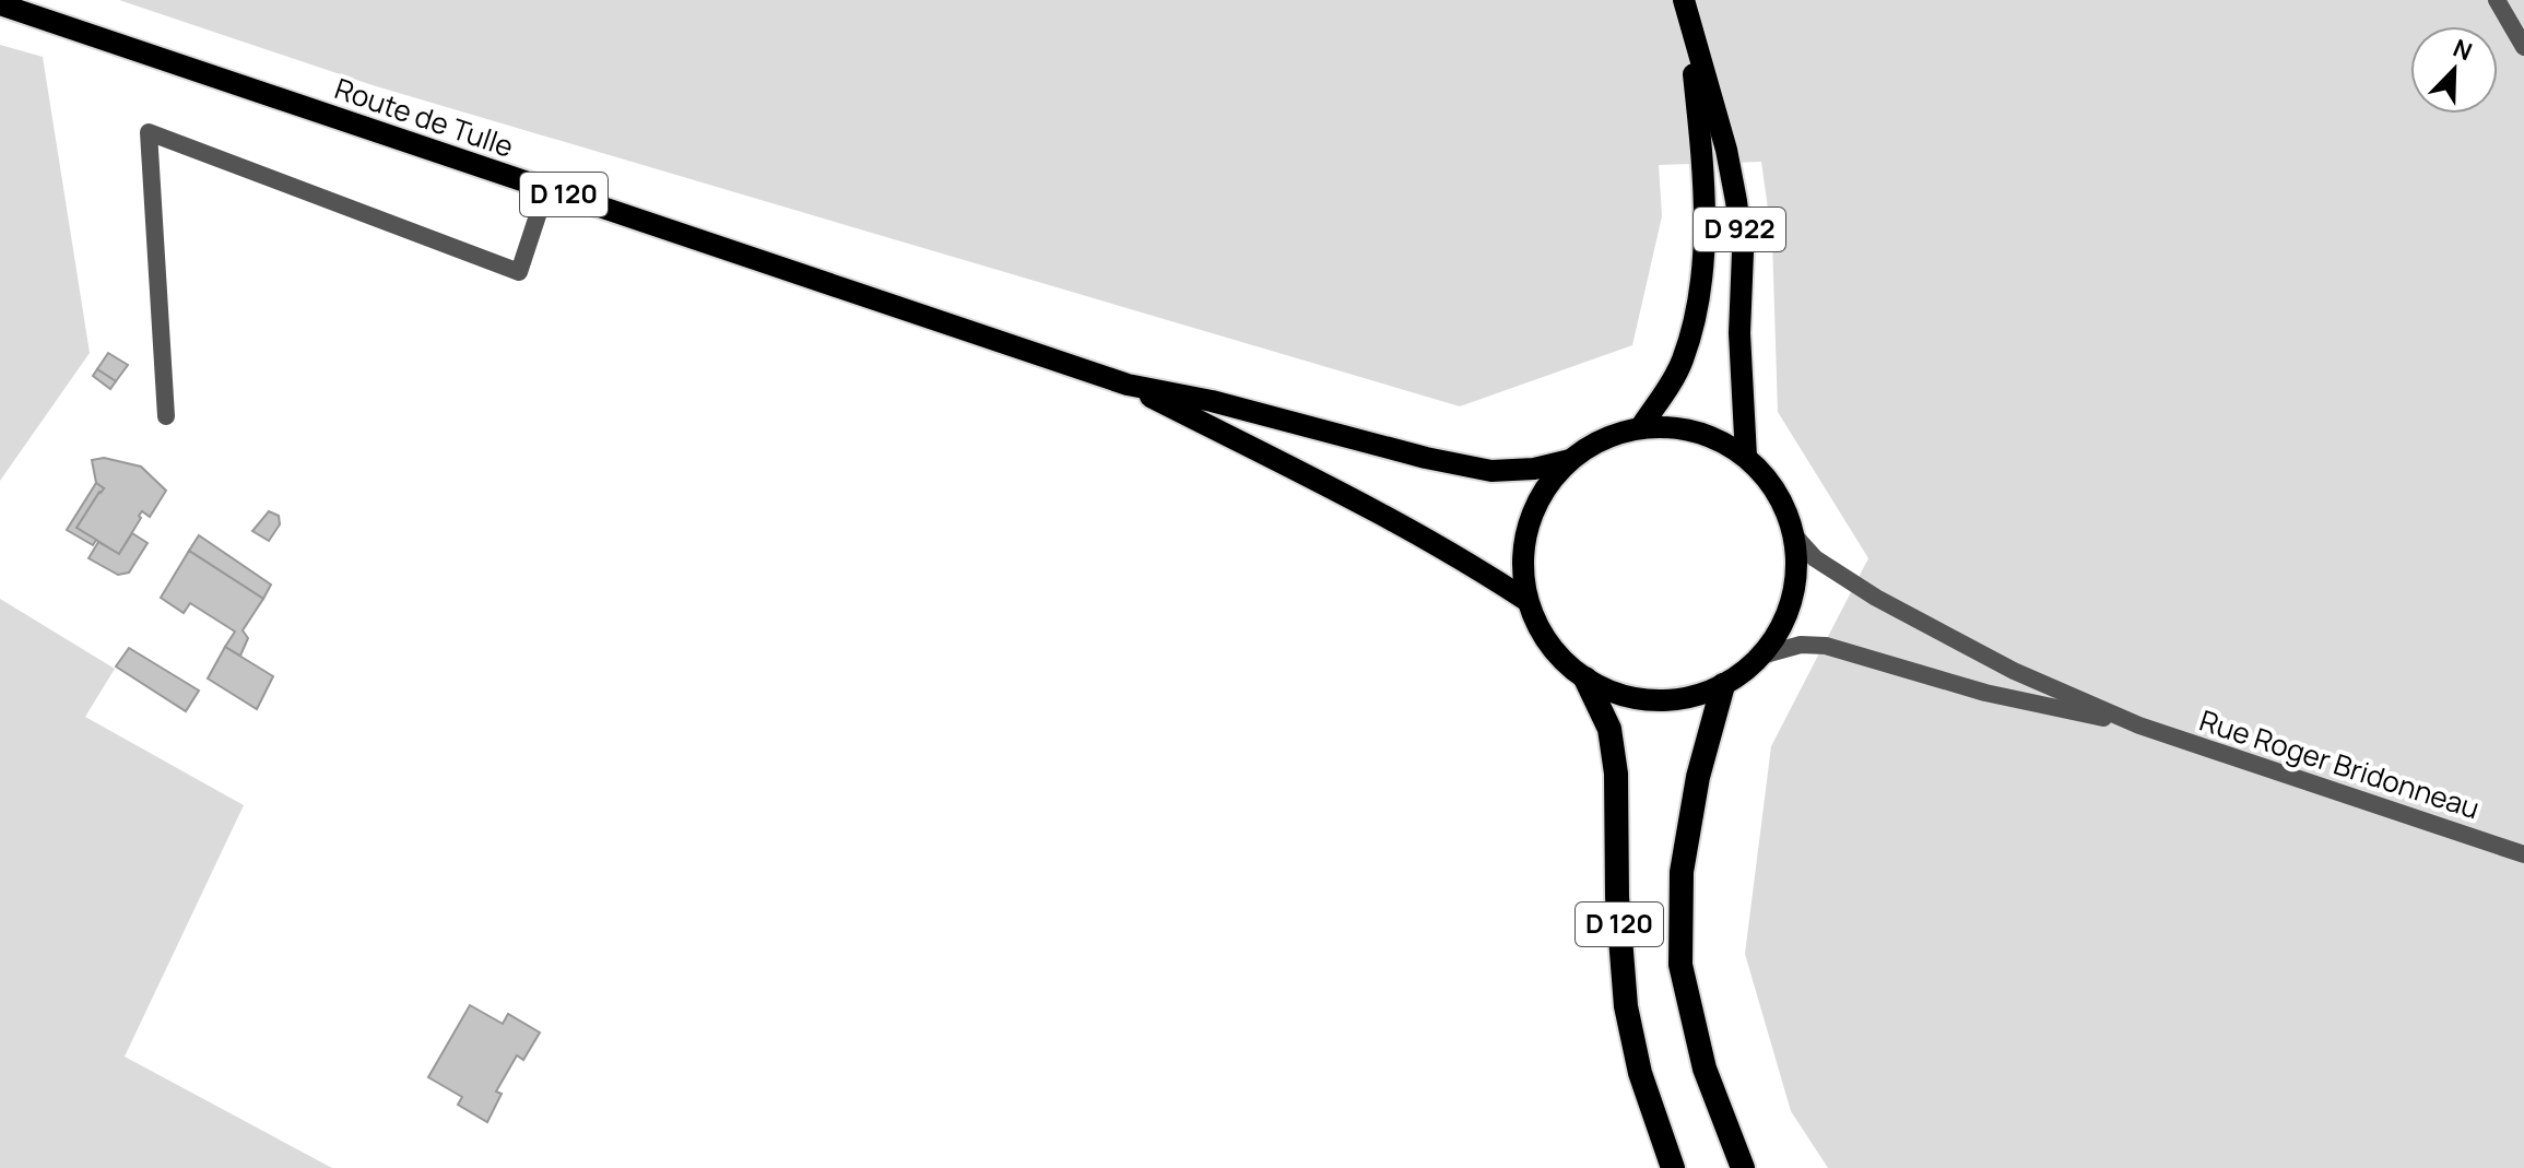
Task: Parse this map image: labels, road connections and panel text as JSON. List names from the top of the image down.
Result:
{
  "streets": {
    "highway": ["D 120"],
    "main road": ["Route de Tulle", "D 922"],
    "street": ["Rue Roger Bridonneau"]
  },
  "crossings": [
    ["Route de Tulle", "D 120"],
    ["D 120", "D 922"],
    ["D 120", "Rue Roger Bridonneau"],
    ["D 922", "Rue Roger Bridonneau"]
  ],
  "north": "top right"
}
